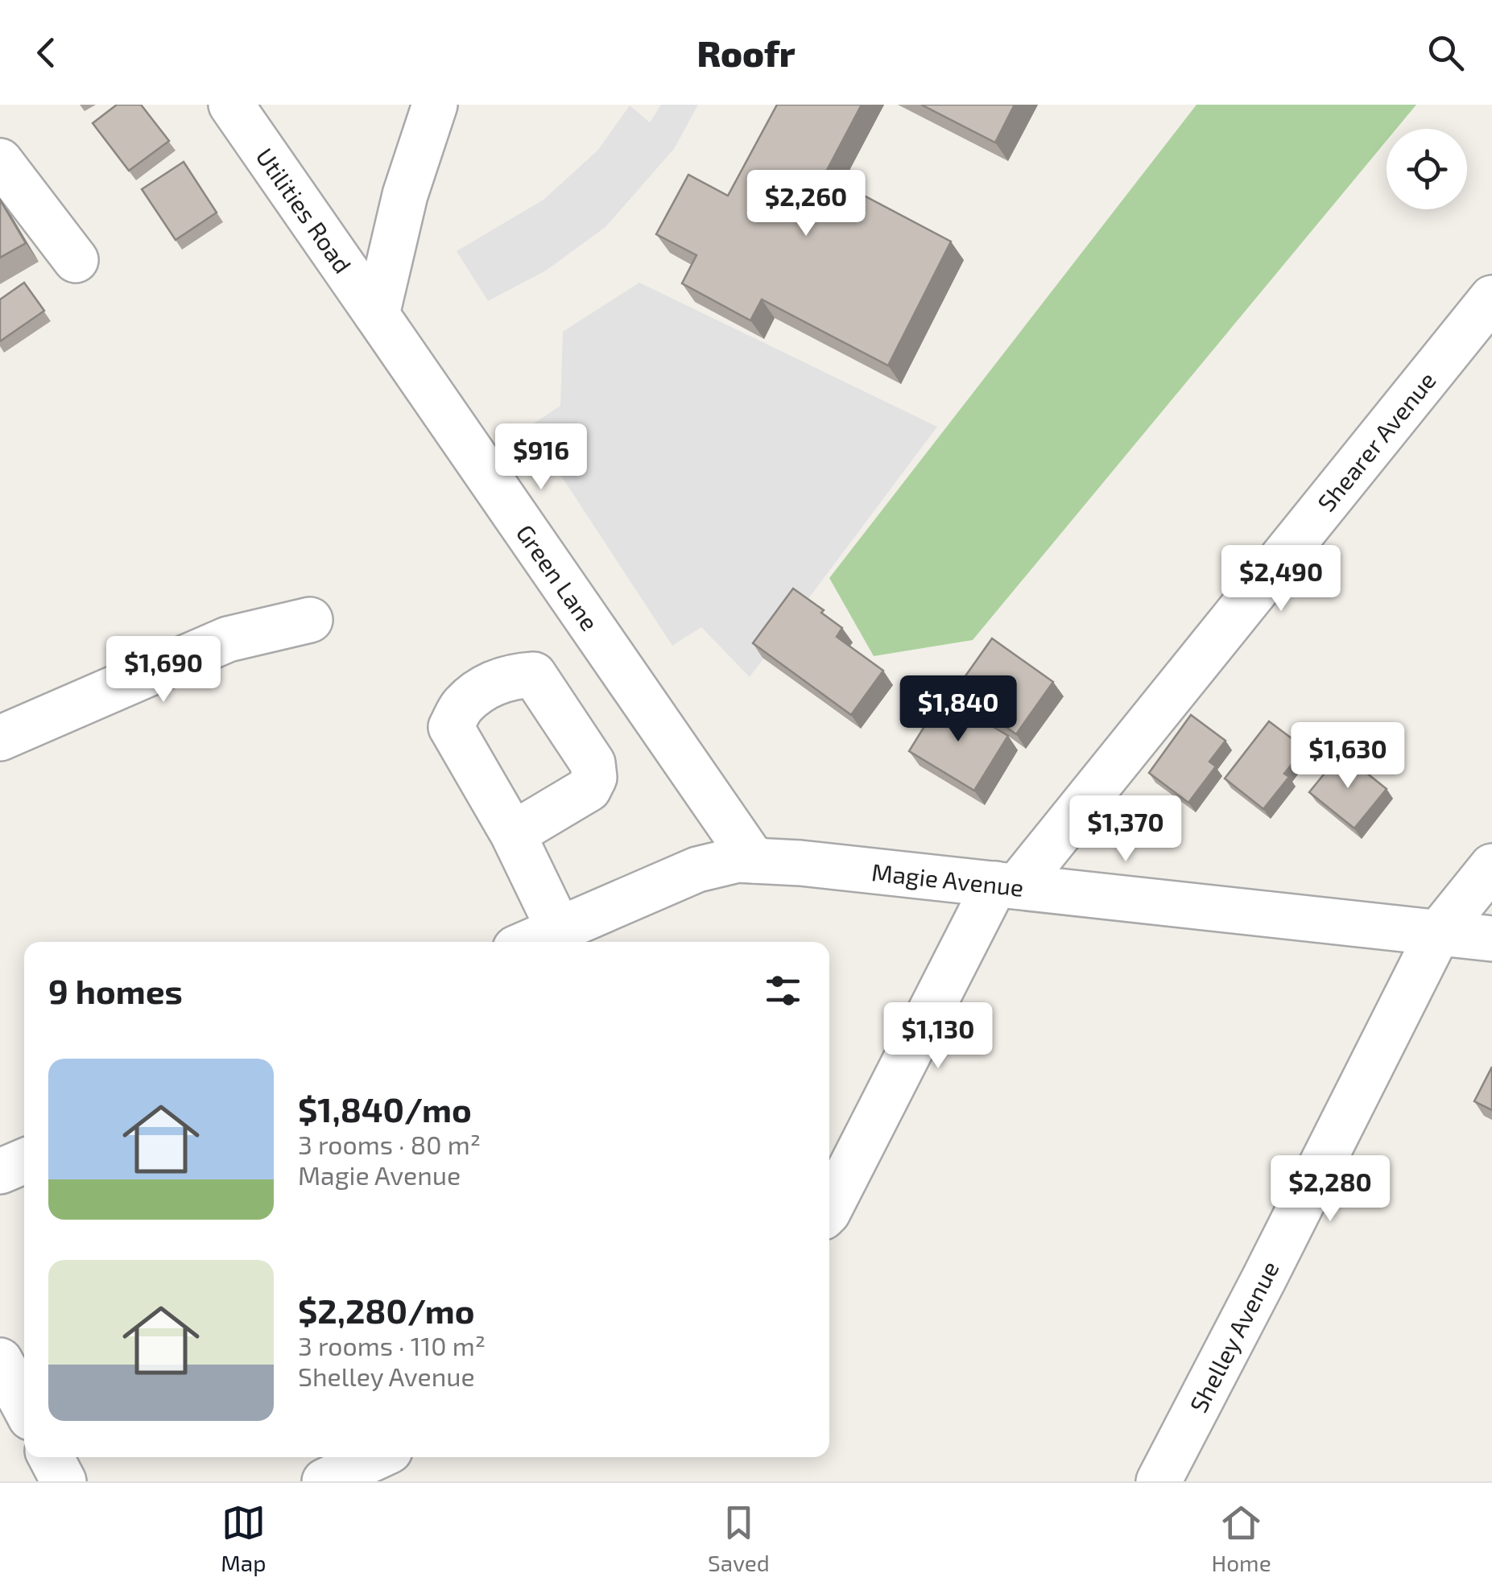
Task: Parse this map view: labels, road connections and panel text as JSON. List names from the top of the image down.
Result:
{
  "streets": {
    "street": [
      "Utilities Road",
      "Shearer Avenue",
      "Green Lane",
      "Magie Avenue",
      "Shelley Avenue"
    ]
  },
  "crossings": [
    ["Utilities Road", "Green Lane"],
    ["Shearer Avenue", "Magie Avenue"],
    ["Green Lane", "Magie Avenue"],
    ["Magie Avenue", "Shelley Avenue"]
  ],
  "page": {
    "header": "Roofr",
    "price": [
      "$2,260",
      "$916",
      "$2,490",
      "$1,690",
      "$1,840",
      "$1,630",
      "$1,370",
      "$1,130",
      "$2,280"
    ],
    "heading": "9 homes",
    "list": [
      {
        "name": "$1,840/mo",
        "note": "3 rooms · 80 m² · Magie Avenue"
      },
      {
        "name": "$2,280/mo",
        "note": "3 rooms · 110 m² · Shelley Avenue"
      }
    ],
    "tabs": ["Map", "Saved", "Home"]
  }
}
